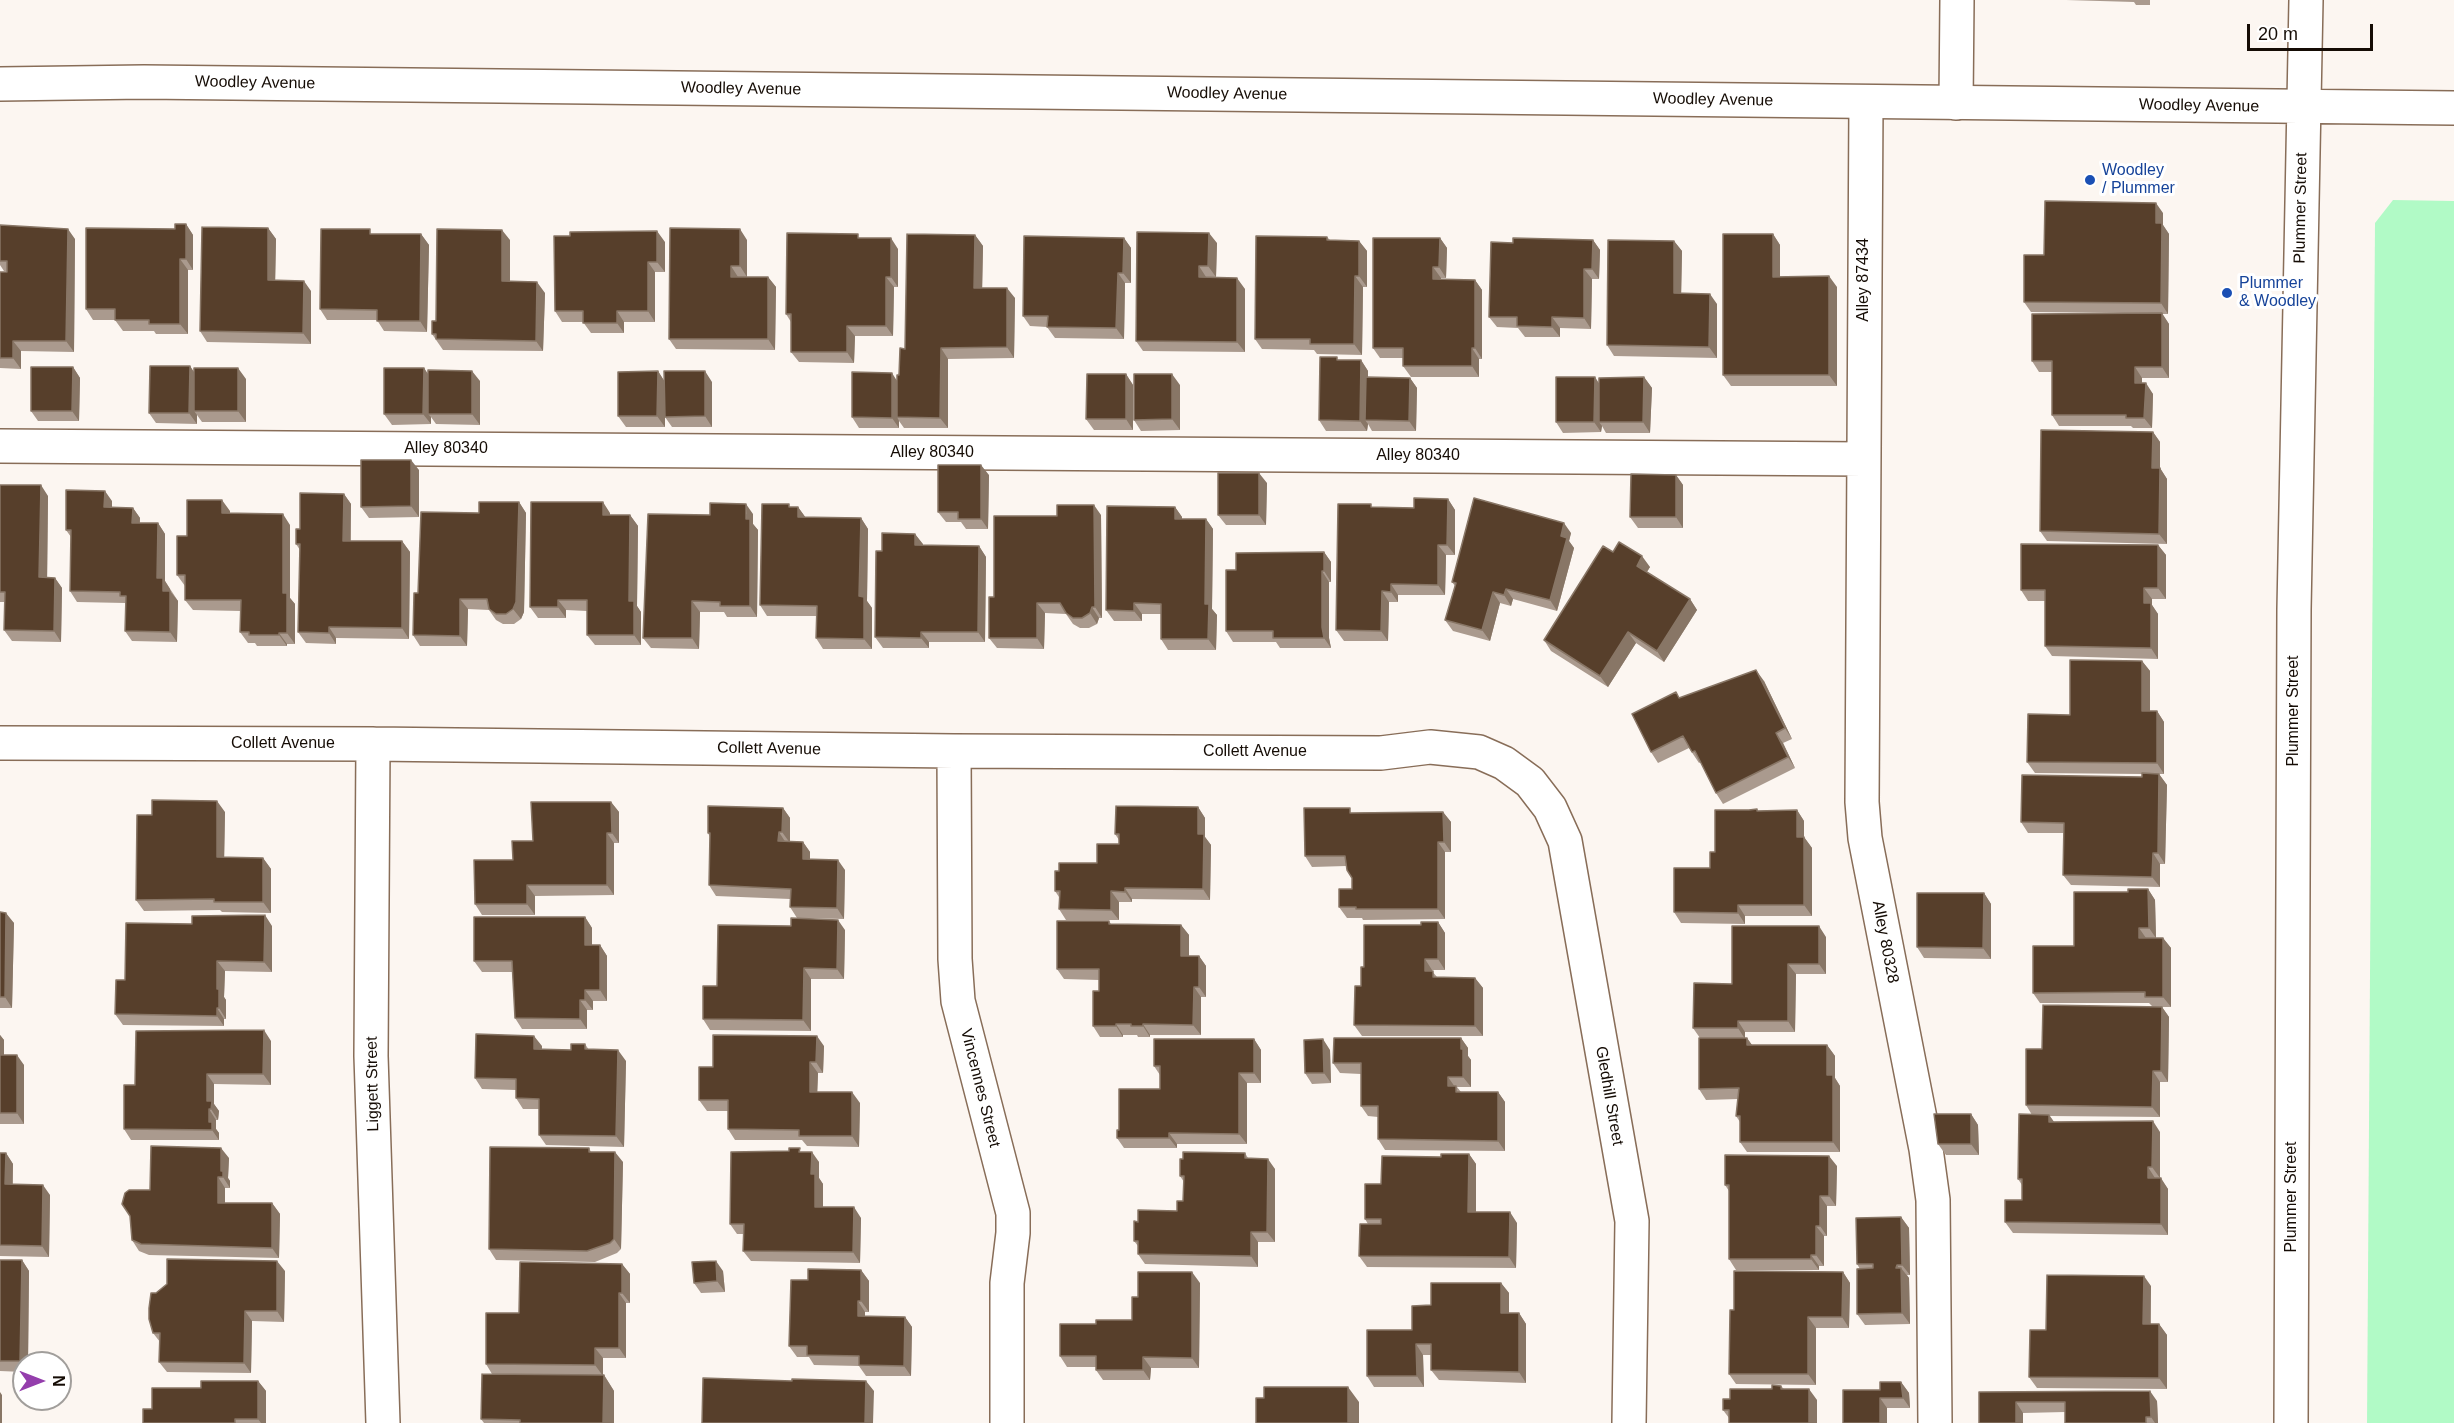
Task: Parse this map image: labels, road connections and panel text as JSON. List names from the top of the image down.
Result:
{
  "streets": {
    "main road": [
      "Woodley Avenue",
      "Plummer Street",
      "Alley 87434",
      "Alley 80340",
      "Collett Avenue",
      "Alley 80328",
      "Liggett Street",
      "Vincennes Street",
      "Gledhill Street"
    ]
  },
  "crossings": [
    ["Woodley Avenue", "Plummer Street"],
    ["Woodley Avenue", "Alley 87434"],
    ["Alley 87434", "Alley 80340"],
    ["Alley 87434", "Alley 80328"],
    ["Alley 80340", "Alley 80328"],
    ["Collett Avenue", "Liggett Street"],
    ["Collett Avenue", "Vincennes Street"],
    ["Collett Avenue", "Gledhill Street"]
  ],
  "places": ["Woodley / Plummer", "Plummer & Woodley"],
  "scale_bar": "20 m",
  "north": "right"
}
